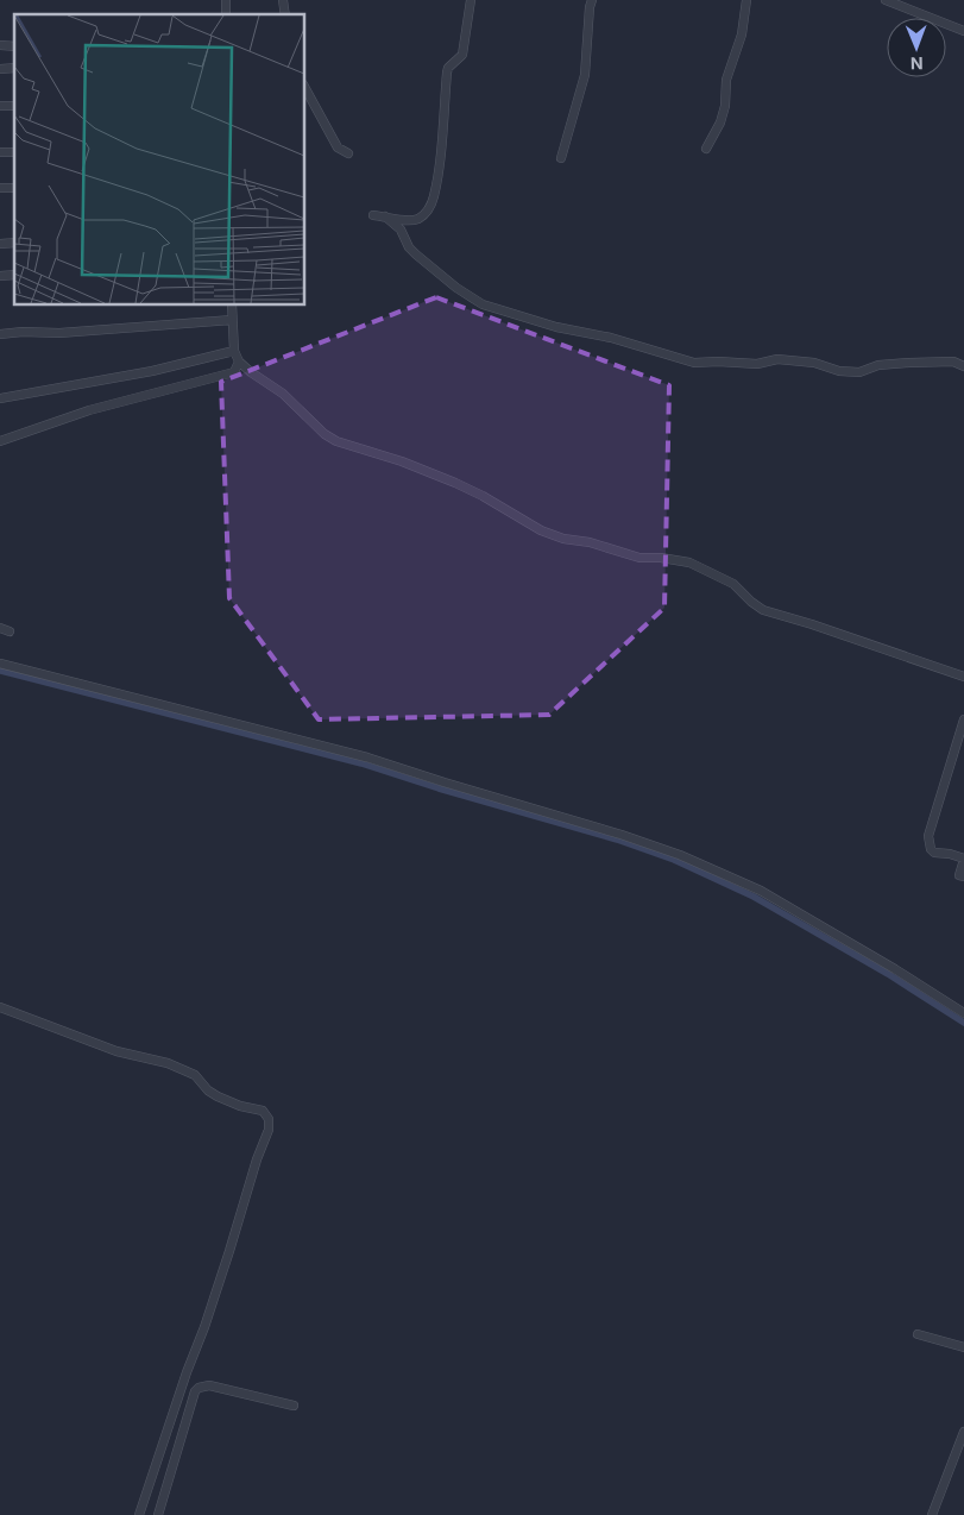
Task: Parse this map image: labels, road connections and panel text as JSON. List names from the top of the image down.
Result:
{
  "north": "bottom"
}
